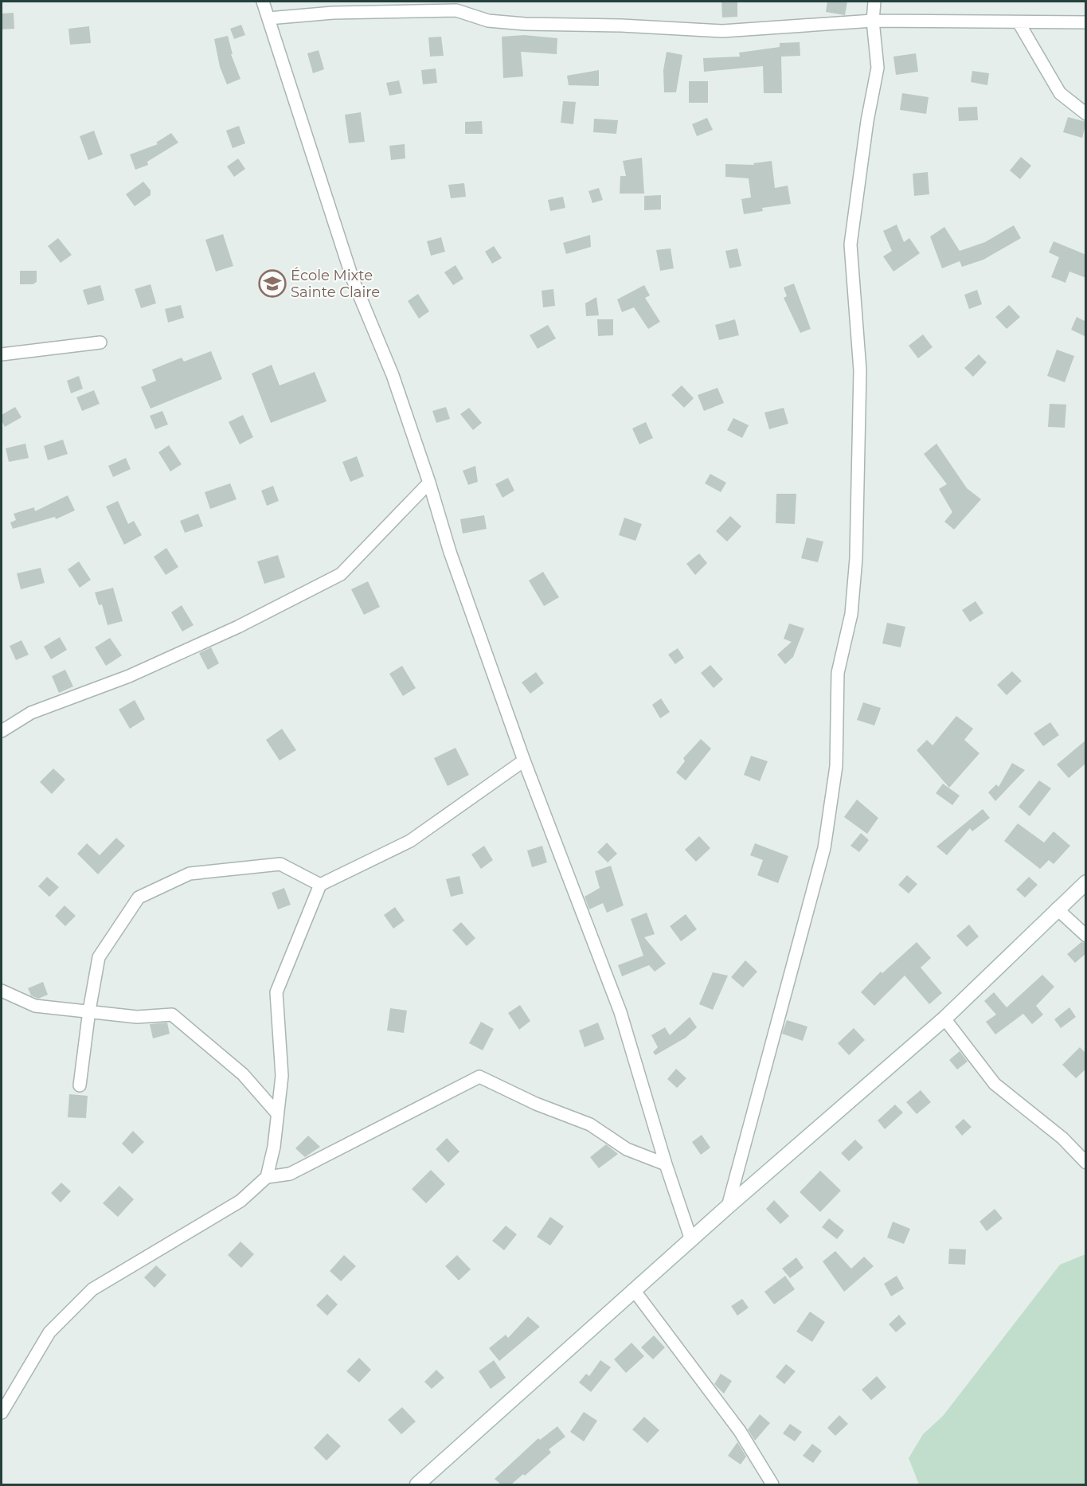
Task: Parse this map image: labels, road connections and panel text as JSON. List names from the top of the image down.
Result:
{
  "places": {
    "school or university": ["École Mixte Sainte Claire"]
  }
}
